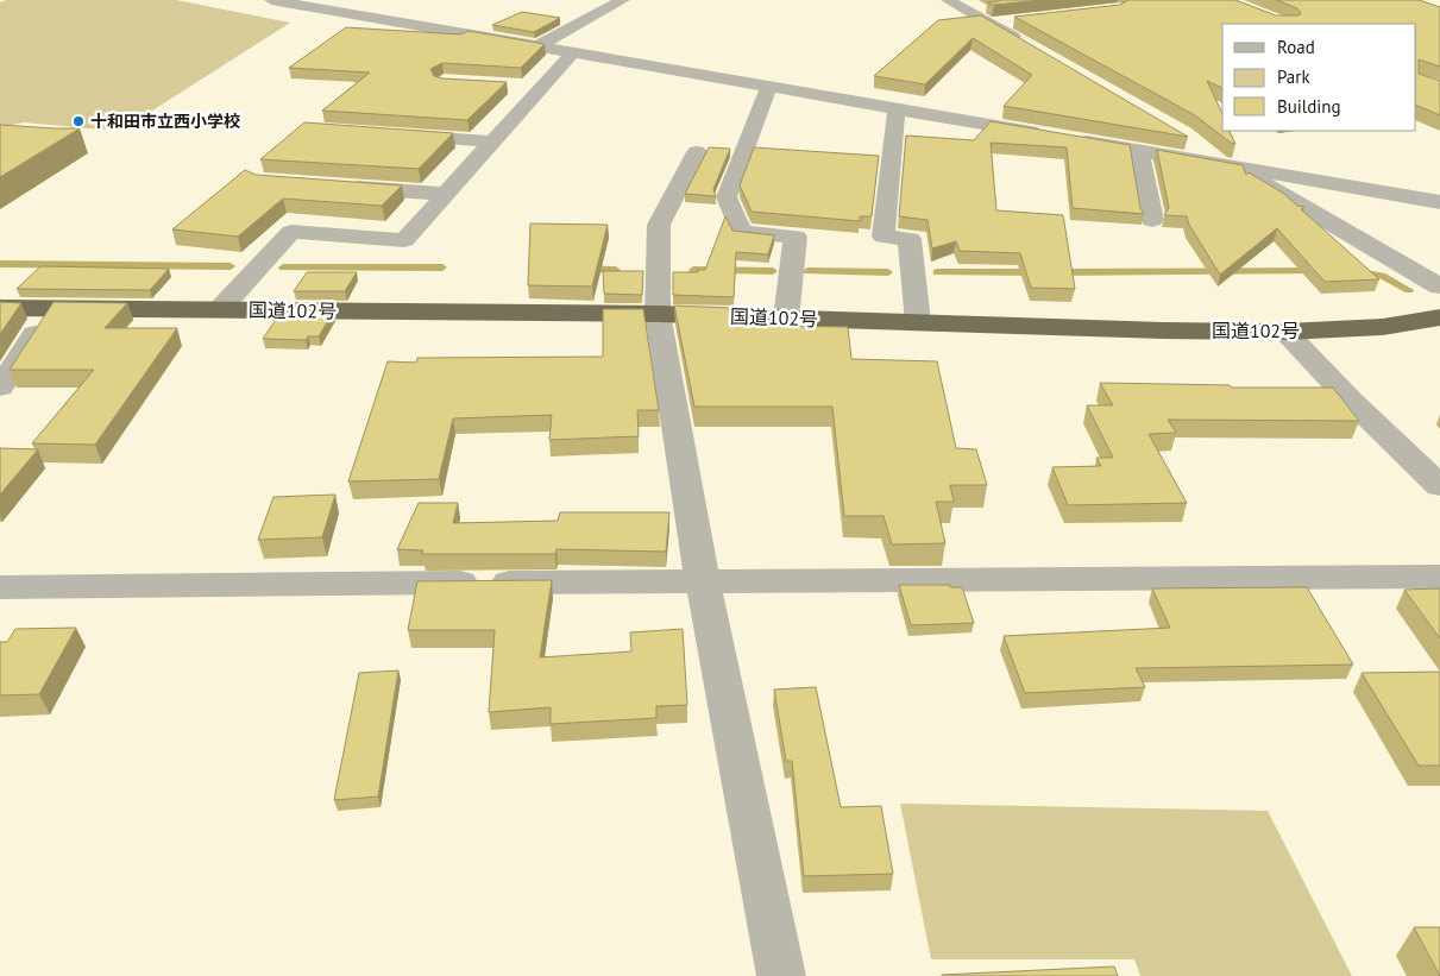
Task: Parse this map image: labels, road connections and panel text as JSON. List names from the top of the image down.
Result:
{
  "streets": {
    "highway": ["国道102号"]
  },
  "places": ["十和田市立西小学校"],
  "legend": ["Road", "Park", "Building"]
}
